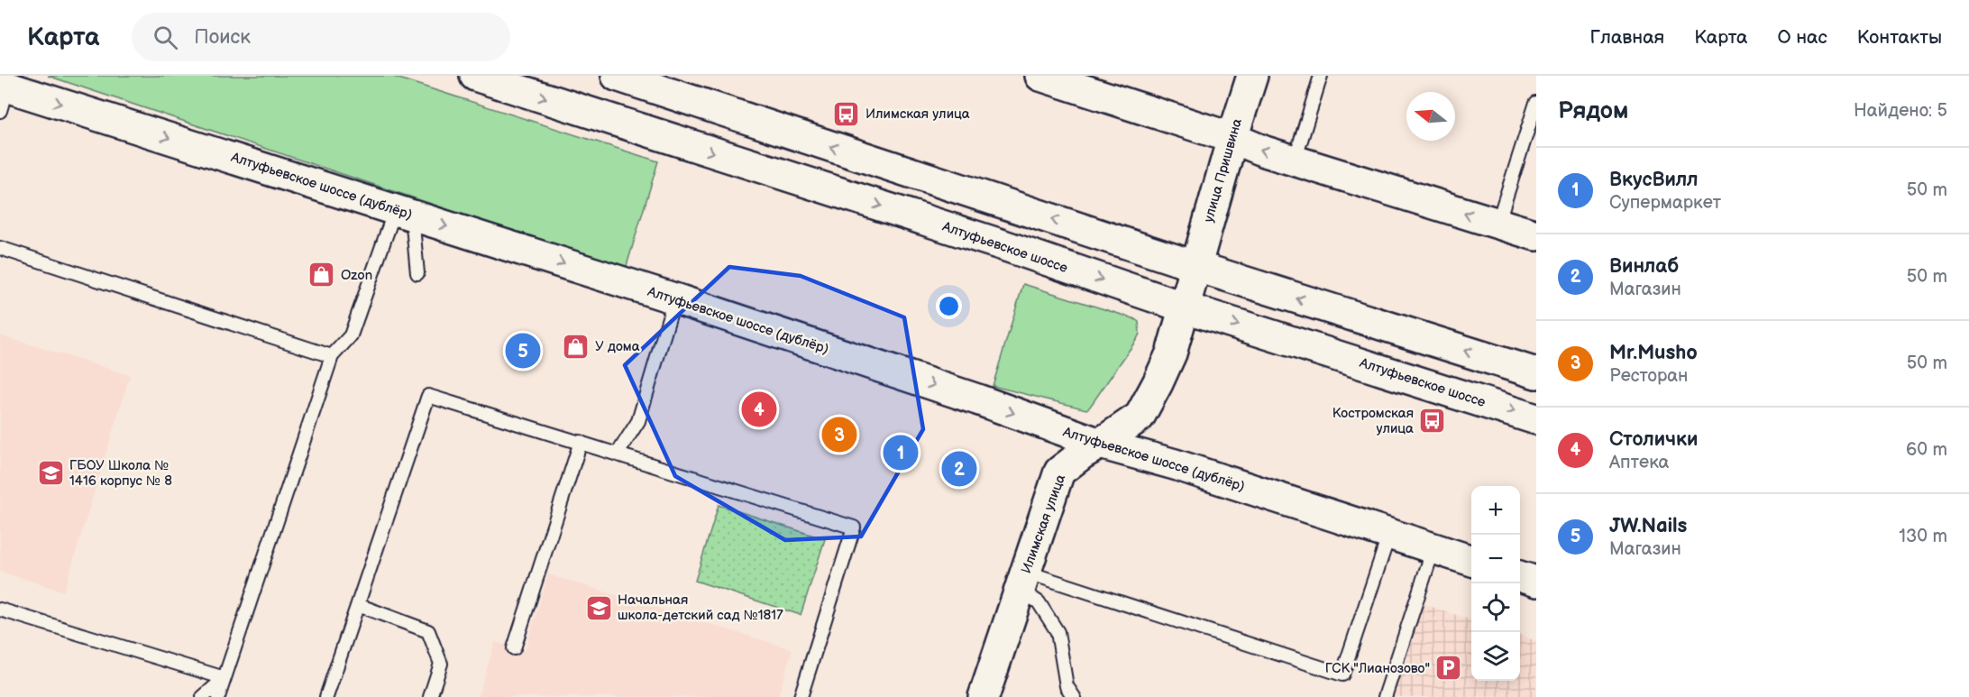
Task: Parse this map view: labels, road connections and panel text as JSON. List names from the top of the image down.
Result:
{
  "streets": {
    "main road": [
      "улица Пришвина",
      "Алтуфьевское шоссе (дублёр)",
      "Алтуфьевское шоссе",
      "Илимская улица"
    ]
  },
  "crossings": [
    ["улица Пришвина", "Илимская улица"],
    ["Алтуфьевское шоссе (дублёр)", "Илимская улица"],
    ["Алтуфьевское шоссе", "Илимская улица"]
  ],
  "places": {
    "bus stop": ["Илимская улица", "Костромская улица"],
    "shop": ["Ozon", "У дома"],
    "school or university": ["ГБОУ Школа № 1416 корпус № 8", "Начальная школа-детский сад №1817"],
    "parking": ["ГСК \"Лианозово\""]
  },
  "north": "left",
  "page": {
    "header": "Карта",
    "search": "Поиск",
    "nav": [
      "Главная",
      "Карта",
      "О нас",
      "Контакты"
    ],
    "heading": ["Рядом", "Найдено: 5"],
    "list": [
      {
        "mark": "1",
        "name": "ВкусВилл",
        "note": "Супермаркет",
        "value": "50 m"
      },
      {
        "mark": "2",
        "name": "Винлаб",
        "note": "Магазин",
        "value": "50 m"
      },
      {
        "mark": "3",
        "name": "Mr.Musho",
        "note": "Ресторан",
        "value": "50 m"
      },
      {
        "mark": "4",
        "name": "Столички",
        "note": "Аптека",
        "value": "60 m"
      },
      {
        "mark": "5",
        "name": "JW.Nails",
        "note": "Магазин",
        "value": "130 m"
      }
    ],
    "pins": [
      "5",
      "4",
      "3",
      "1",
      "2"
    ],
    "map_buttons": ["+", "−"]
  }
}
